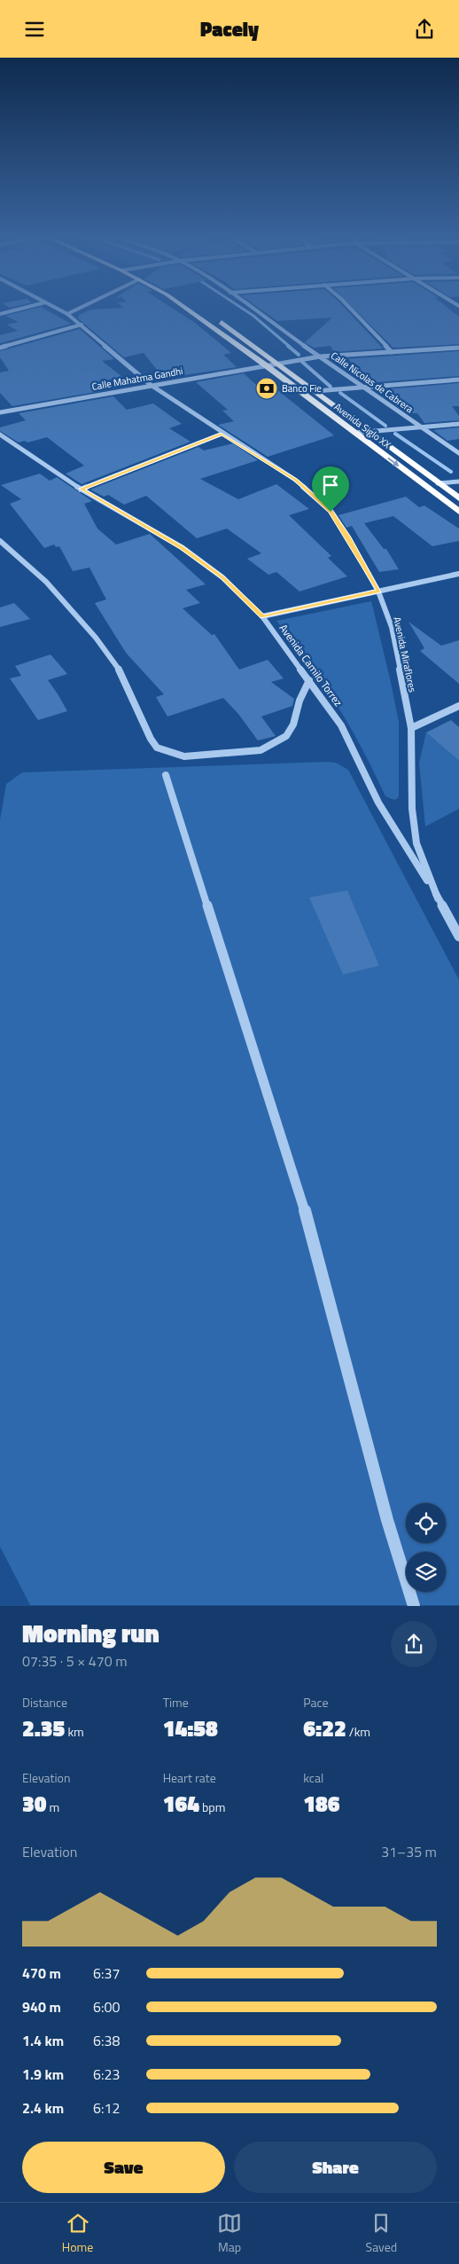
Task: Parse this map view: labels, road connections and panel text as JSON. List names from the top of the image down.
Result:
{
  "streets": {
    "highway": ["Avenida Siglo XX"],
    "street": [
      "Calle Mahatma Gandhi",
      "Calle Nicolas de Cabrera",
      "Avenida Miraflores",
      "Avenida Camilo Torrez"
    ]
  },
  "crossings": [
    ["Calle Mahatma Gandhi", "Calle Nicolas de Cabrera"],
    ["Calle Mahatma Gandhi", "Avenida Siglo XX"],
    ["Calle Mahatma Gandhi", "Avenida Miraflores"],
    ["Avenida Miraflores", "Avenida Camilo Torrez"]
  ],
  "places": {
    "bank": ["Banco Fie"]
  },
  "page": {
    "header": "Pacely",
    "heading": ["Morning run", "07:35 · 5 × 470 m"],
    "stats": [
      ["Distance", "2.35 km"],
      ["Time", "14:58"],
      ["Pace", "6:22 /km"],
      ["Elevation", "30 m"],
      ["Heart rate", "164 bpm"],
      ["kcal", "186"]
    ],
    "chart": ["Elevation", "31–35 m"],
    "list": [
      {
        "name": "470 m",
        "note": "6:37"
      },
      {
        "name": "940 m",
        "note": "6:00"
      },
      {
        "name": "1.4 km",
        "note": "6:38"
      },
      {
        "name": "1.9 km",
        "note": "6:23"
      },
      {
        "name": "2.4 km",
        "note": "6:12"
      }
    ],
    "buttons": ["Save", "Share"],
    "tabs": ["Home", "Map", "Saved"]
  }
}
